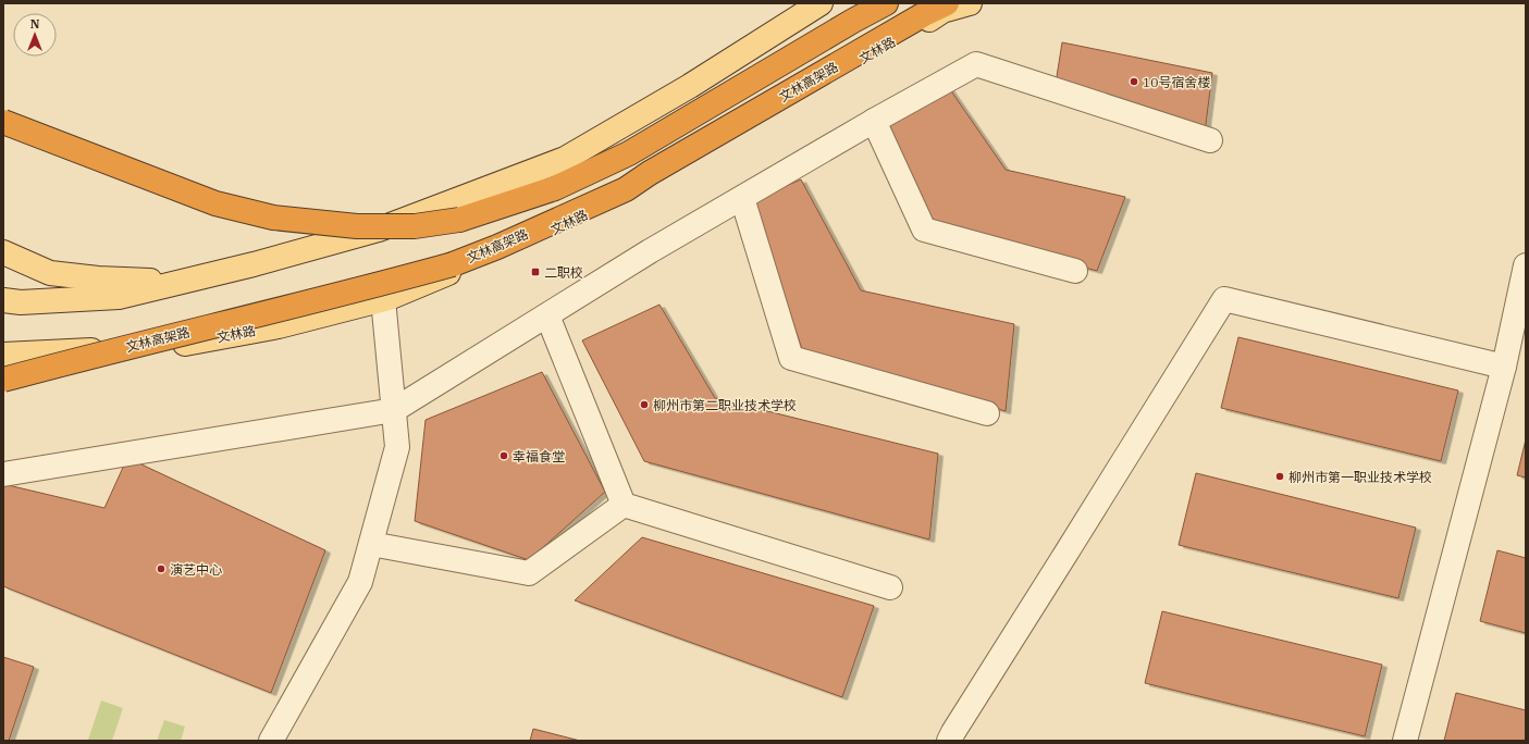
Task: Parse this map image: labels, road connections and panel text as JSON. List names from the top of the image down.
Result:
{
  "streets": {
    "highway": ["文林高架路"],
    "main road": ["文林路"]
  },
  "places": {
    "other": [
      "10号宿舍楼",
      "柳州市第二职业技术学校",
      "幸福食堂",
      "柳州市第一职业技术学校",
      "演艺中心"
    ],
    "transit": ["二职校"]
  },
  "north": "top"
}
